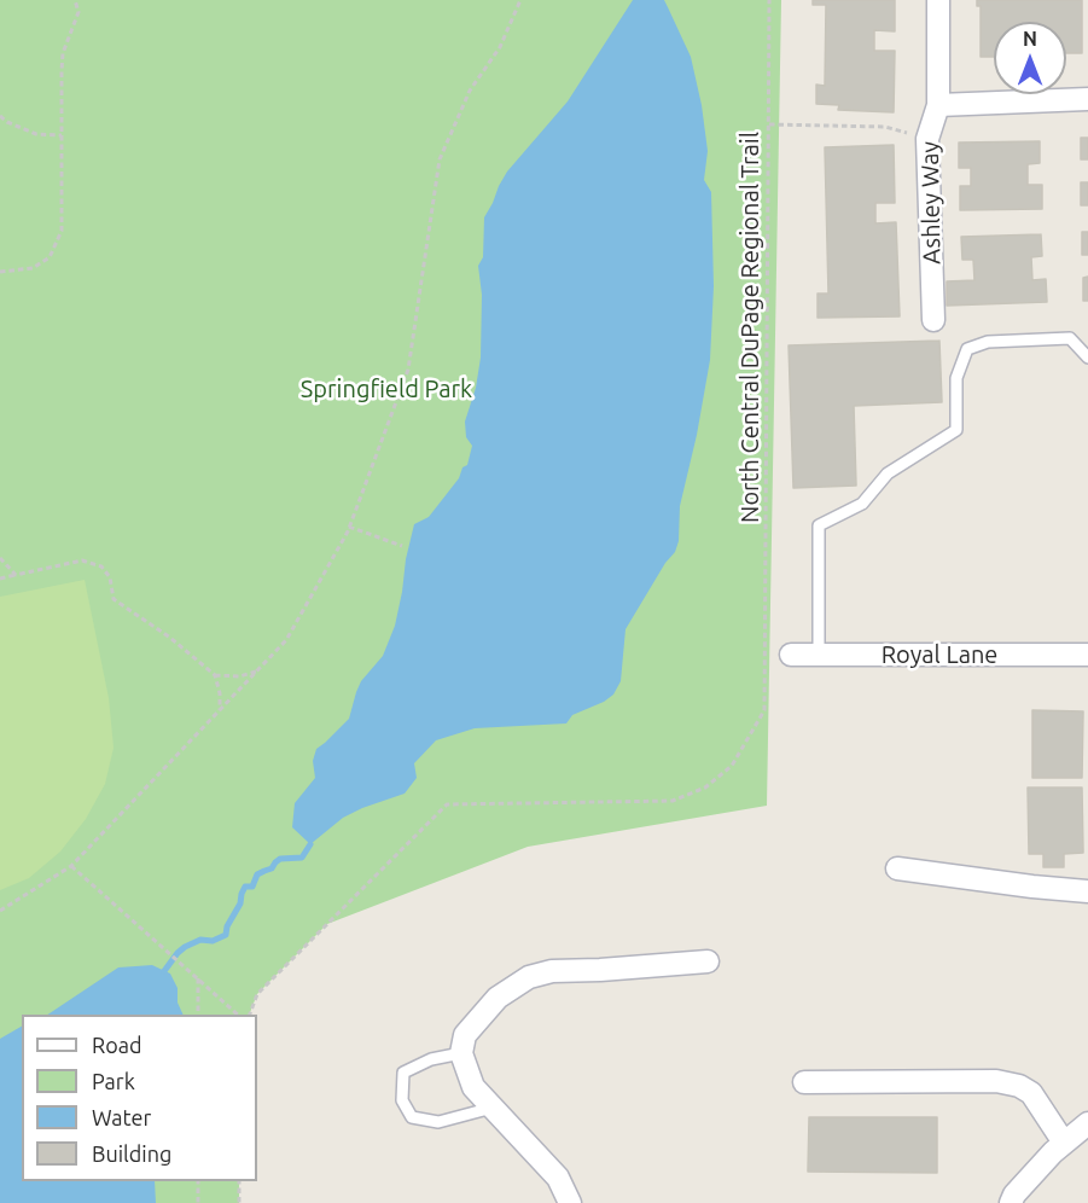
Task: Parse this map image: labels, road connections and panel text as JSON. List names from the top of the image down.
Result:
{
  "streets": {
    "street": ["Ashley Way", "Royal Lane"],
    "path": ["North Central DuPage Regional Trail"]
  },
  "parks": ["Springfield Park"],
  "legend": [
    "Road",
    "Park",
    "Water",
    "Building"
  ],
  "north": "top"
}
